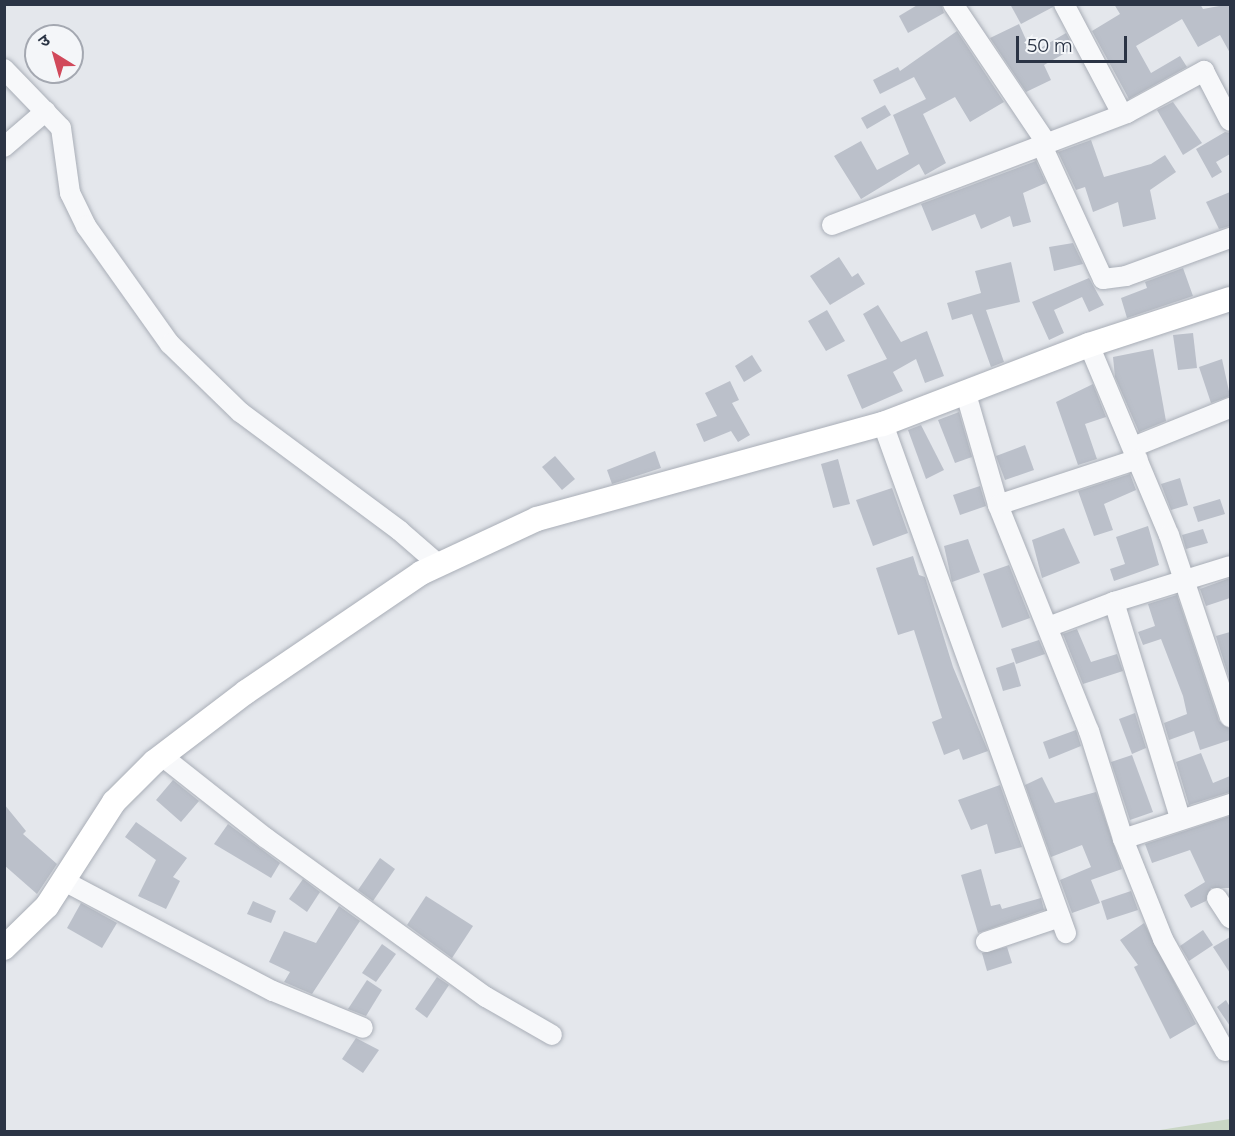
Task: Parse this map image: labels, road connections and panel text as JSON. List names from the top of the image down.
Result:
{
  "scale_bar": "50 m",
  "north": "top left"
}
